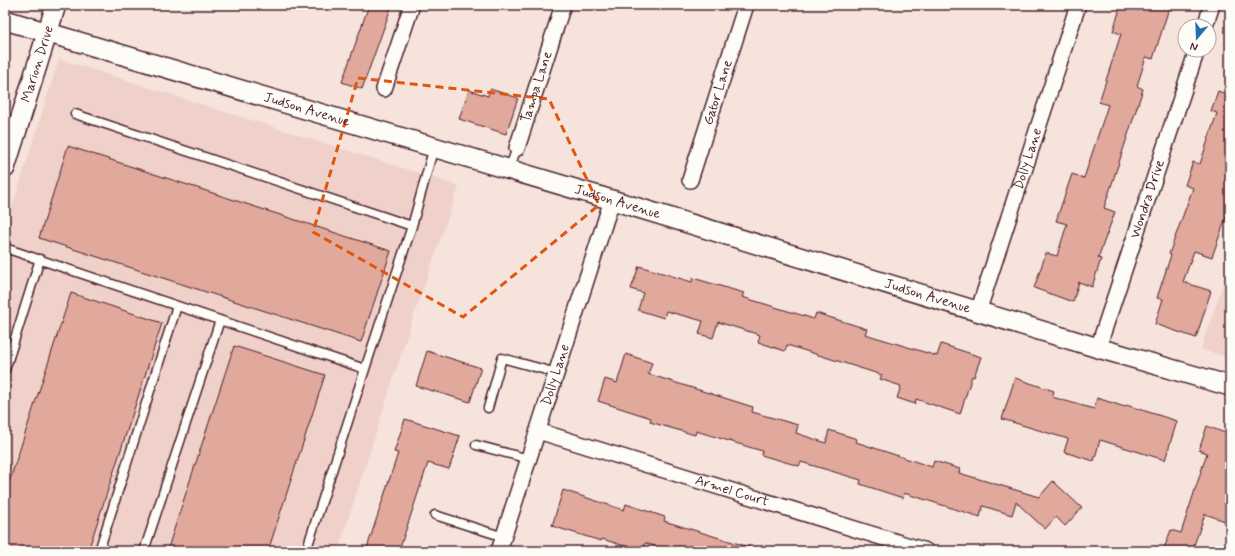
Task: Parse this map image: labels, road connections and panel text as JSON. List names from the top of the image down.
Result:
{
  "streets": {
    "street": [
      "Marion Drive",
      "Tampa Lane",
      "Gator Lane",
      "Judson Avenue",
      "Dolly Lane",
      "Wondra Drive",
      "Armel Court"
    ]
  },
  "crossings": [
    ["Marion Drive", "Judson Avenue"],
    ["Tampa Lane", "Judson Avenue"],
    ["Judson Avenue", "Dolly Lane"],
    ["Judson Avenue", "Wondra Drive"],
    ["Dolly Lane", "Armel Court"]
  ],
  "north": "bottom"
}
